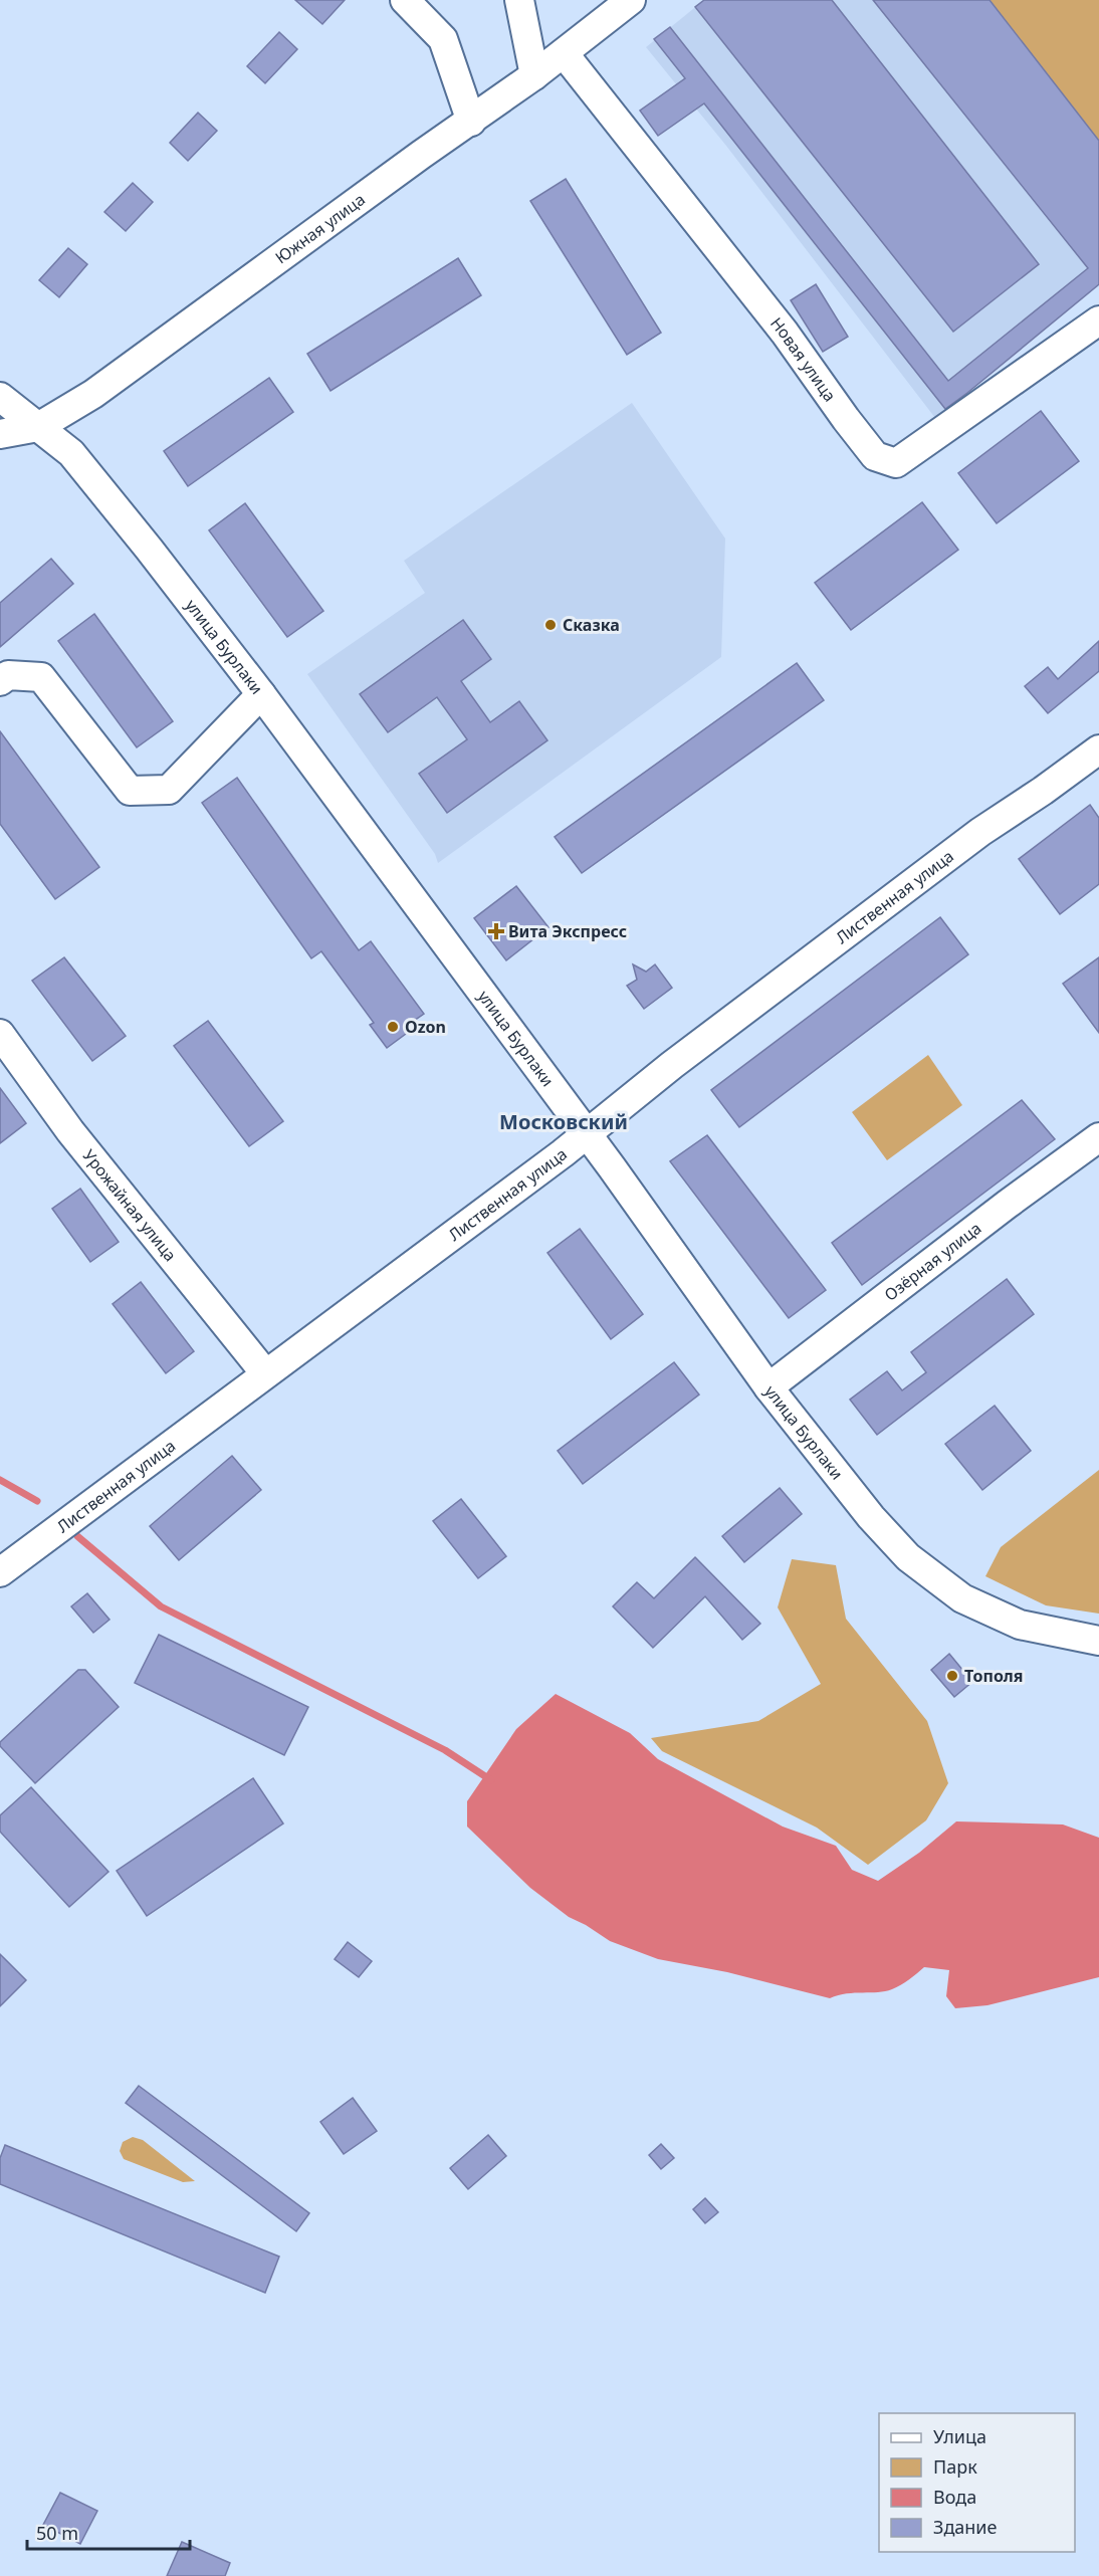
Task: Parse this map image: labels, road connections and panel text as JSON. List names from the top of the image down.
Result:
{
  "streets": {
    "street": [
      "Южная улица",
      "Новая улица",
      "улица Бурлаки",
      "Лиственная улица",
      "Урожайная улица",
      "Озёрная улица"
    ]
  },
  "crossings": [
    ["Южная улица", "Новая улица"],
    ["Южная улица", "улица Бурлаки"],
    ["улица Бурлаки", "Лиственная улица"],
    ["улица Бурлаки", "Озёрная улица"],
    ["Лиственная улица", "Урожайная улица"]
  ],
  "districts": ["Московский"],
  "places": {
    "other": ["Сказка", "Ozon", "Тополя"],
    "health": ["Вита Экспресс"]
  },
  "legend": [
    "Улица",
    "Парк",
    "Вода",
    "Здание"
  ],
  "scale_bar": "50 m"
}
